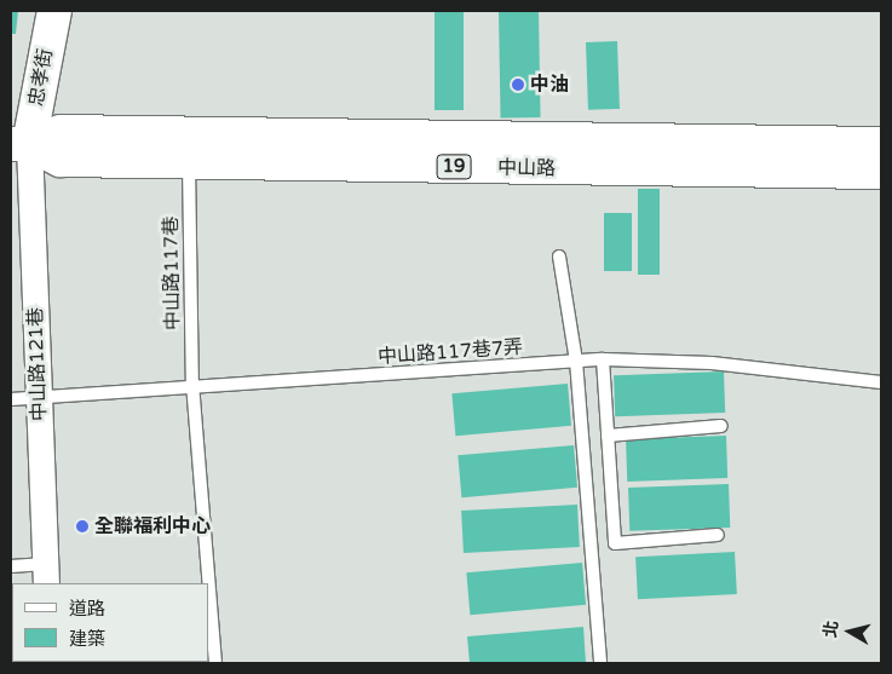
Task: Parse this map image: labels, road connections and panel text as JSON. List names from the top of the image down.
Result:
{
  "streets": {
    "main road": ["忠孝街", "19", "中山路"],
    "street": ["中山路121巷"],
    "lane": ["中山路117巷", "中山路117巷7弄"]
  },
  "crossings": [
    ["忠孝街", "中山路"],
    ["忠孝街", "中山路121巷"],
    ["中山路", "中山路117巷"],
    ["中山路", "中山路121巷"],
    ["中山路117巷", "中山路117巷7弄"],
    ["中山路117巷7弄", "中山路121巷"]
  ],
  "places": ["中油", "全聯福利中心"],
  "legend": ["道路", "建築"],
  "north": "left"
}
